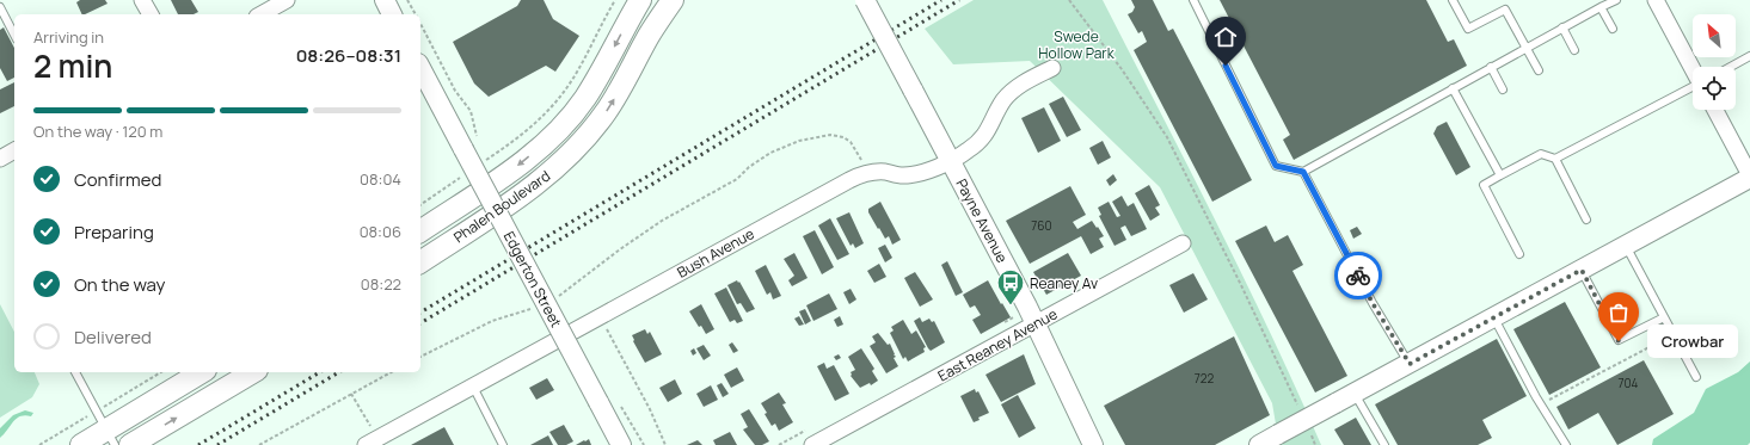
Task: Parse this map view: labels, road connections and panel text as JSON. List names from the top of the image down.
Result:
{
  "streets": {
    "main road": ["Phalen Boulevard"],
    "street": [
      "Payne Avenue",
      "Bush Avenue",
      "Edgerton Street",
      "East Reaney Avenue"
    ]
  },
  "crossings": [
    ["Payne Avenue", "Bush Avenue"],
    ["Payne Avenue", "East Reaney Avenue"]
  ],
  "parks": ["Swede Hollow Park"],
  "places": {
    "bus stop": ["Reaney Av"],
    "other": ["Crowbar"]
  },
  "house_numbers": ["760", "722", "704"],
  "north": "top left",
  "page": {
    "heading": ["2 min", "Arriving in", "08:26–08:31"],
    "bar": "On the way · 120 m",
    "list": [
      ["Confirmed", "08:04"],
      ["Preparing", "08:06"],
      ["On the way", "08:22"],
      "Delivered"
    ],
    "bubble": "Crowbar"
  }
}
